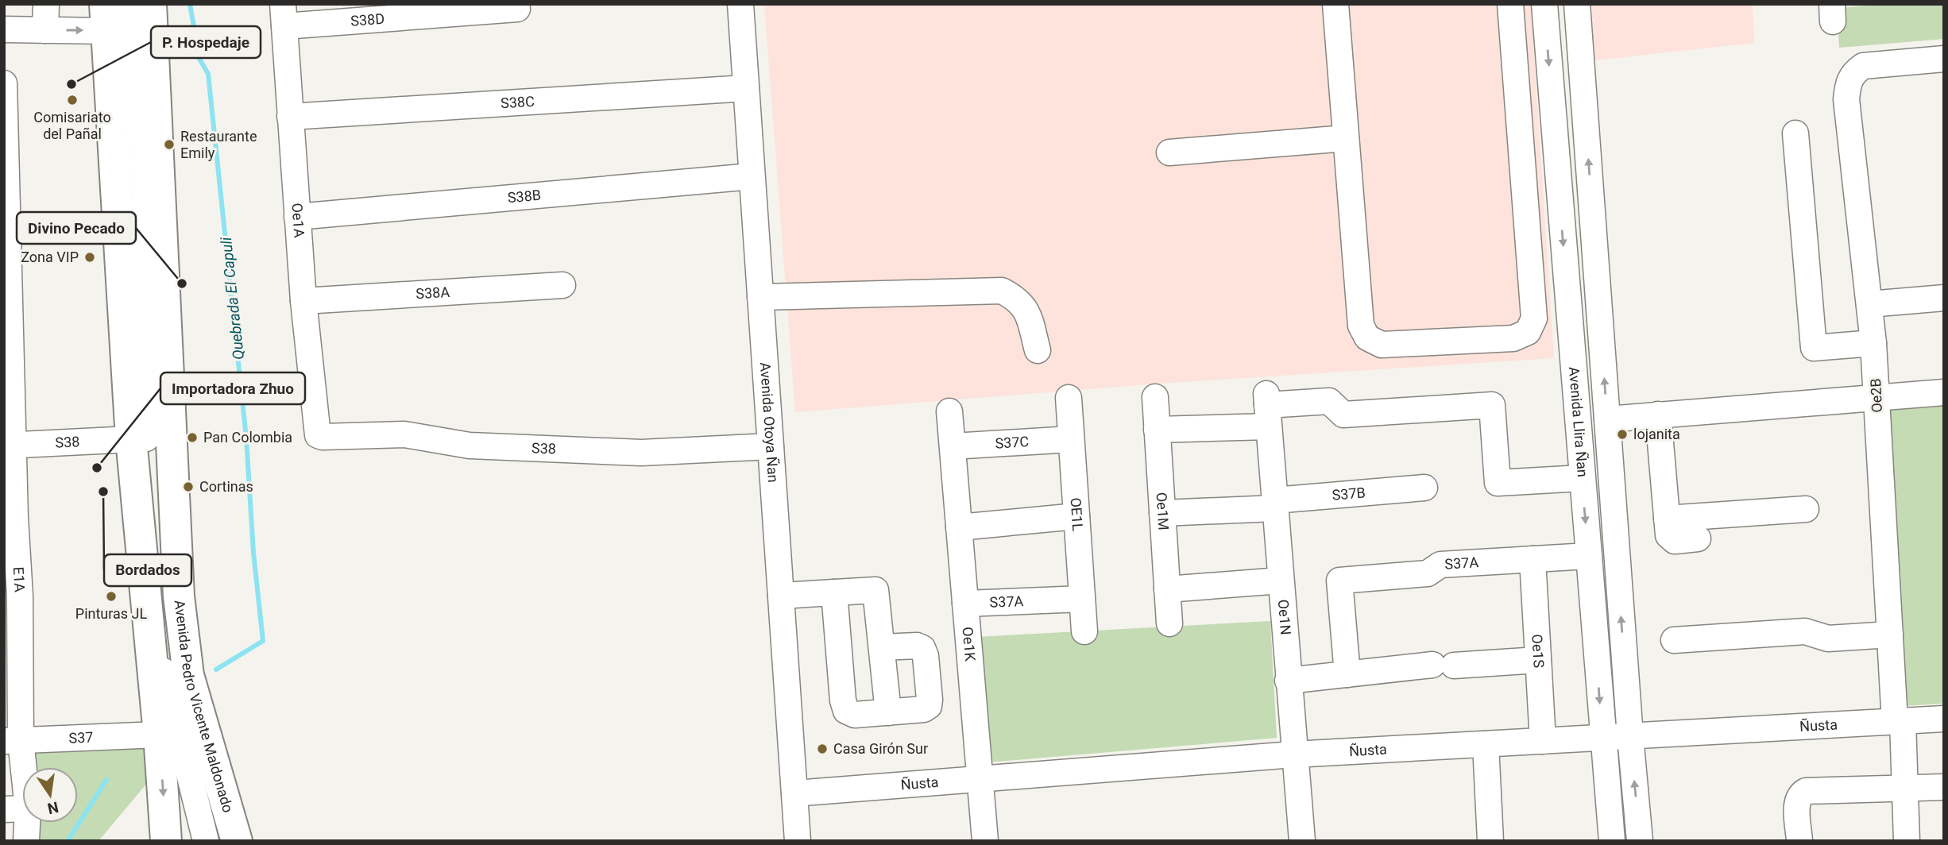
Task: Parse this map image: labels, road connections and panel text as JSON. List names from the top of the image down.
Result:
{
  "streets": {
    "main road": ["Avenida Pedro Vicente Maldonado"],
    "street": [
      "S38D",
      "S38C",
      "S38B",
      "Oe1A",
      "S38A",
      "Oe2B",
      "Avenida Otoya Ñan",
      "Avenida Llira Ñan",
      "S38",
      "S37C",
      "S37B",
      "Oe1M",
      "OE1L",
      "S37A",
      "E1A",
      "Oe1N",
      "Oe1K",
      "Oe1S",
      "Ñusta",
      "S37"
    ]
  },
  "crossings": [
    ["S38D", "Oe1A"],
    ["S38C", "Oe1A"],
    ["S38C", "Avenida Otoya Ñan"],
    ["S38B", "Oe1A"],
    ["S38B", "Avenida Otoya Ñan"],
    ["Oe1A", "S38A"],
    ["Oe1A", "S38"],
    ["Oe2B", "Ñusta"],
    ["Avenida Otoya Ñan", "S38"],
    ["Avenida Otoya Ñan", "Ñusta"],
    ["Avenida Llira Ñan", "S37A"],
    ["Avenida Llira Ñan", "Ñusta"],
    ["S38", "E1A"],
    ["S37C", "OE1L"],
    ["S37C", "Oe1K"],
    ["S37B", "Oe1M"],
    ["S37B", "Oe1N"],
    ["OE1L", "S37A"],
    ["S37A", "Oe1K"],
    ["S37A", "Oe1S"],
    ["E1A", "S37"],
    ["Oe1N", "Ñusta"],
    ["Oe1K", "Ñusta"],
    ["Oe1S", "Ñusta"]
  ],
  "water": ["Quebrada El Capuli"],
  "places": [
    "P. Hospedaje",
    "Comisariato del Pañal",
    "Restaurante Emily",
    "Zona VIP",
    "Divino Pecado",
    "lojanita",
    "Pan Colombia",
    "Importadora Zhuo",
    "Cortinas",
    "Bordados",
    "Pinturas JL",
    "Casa Girón Sur"
  ],
  "north": "bottom"
}
